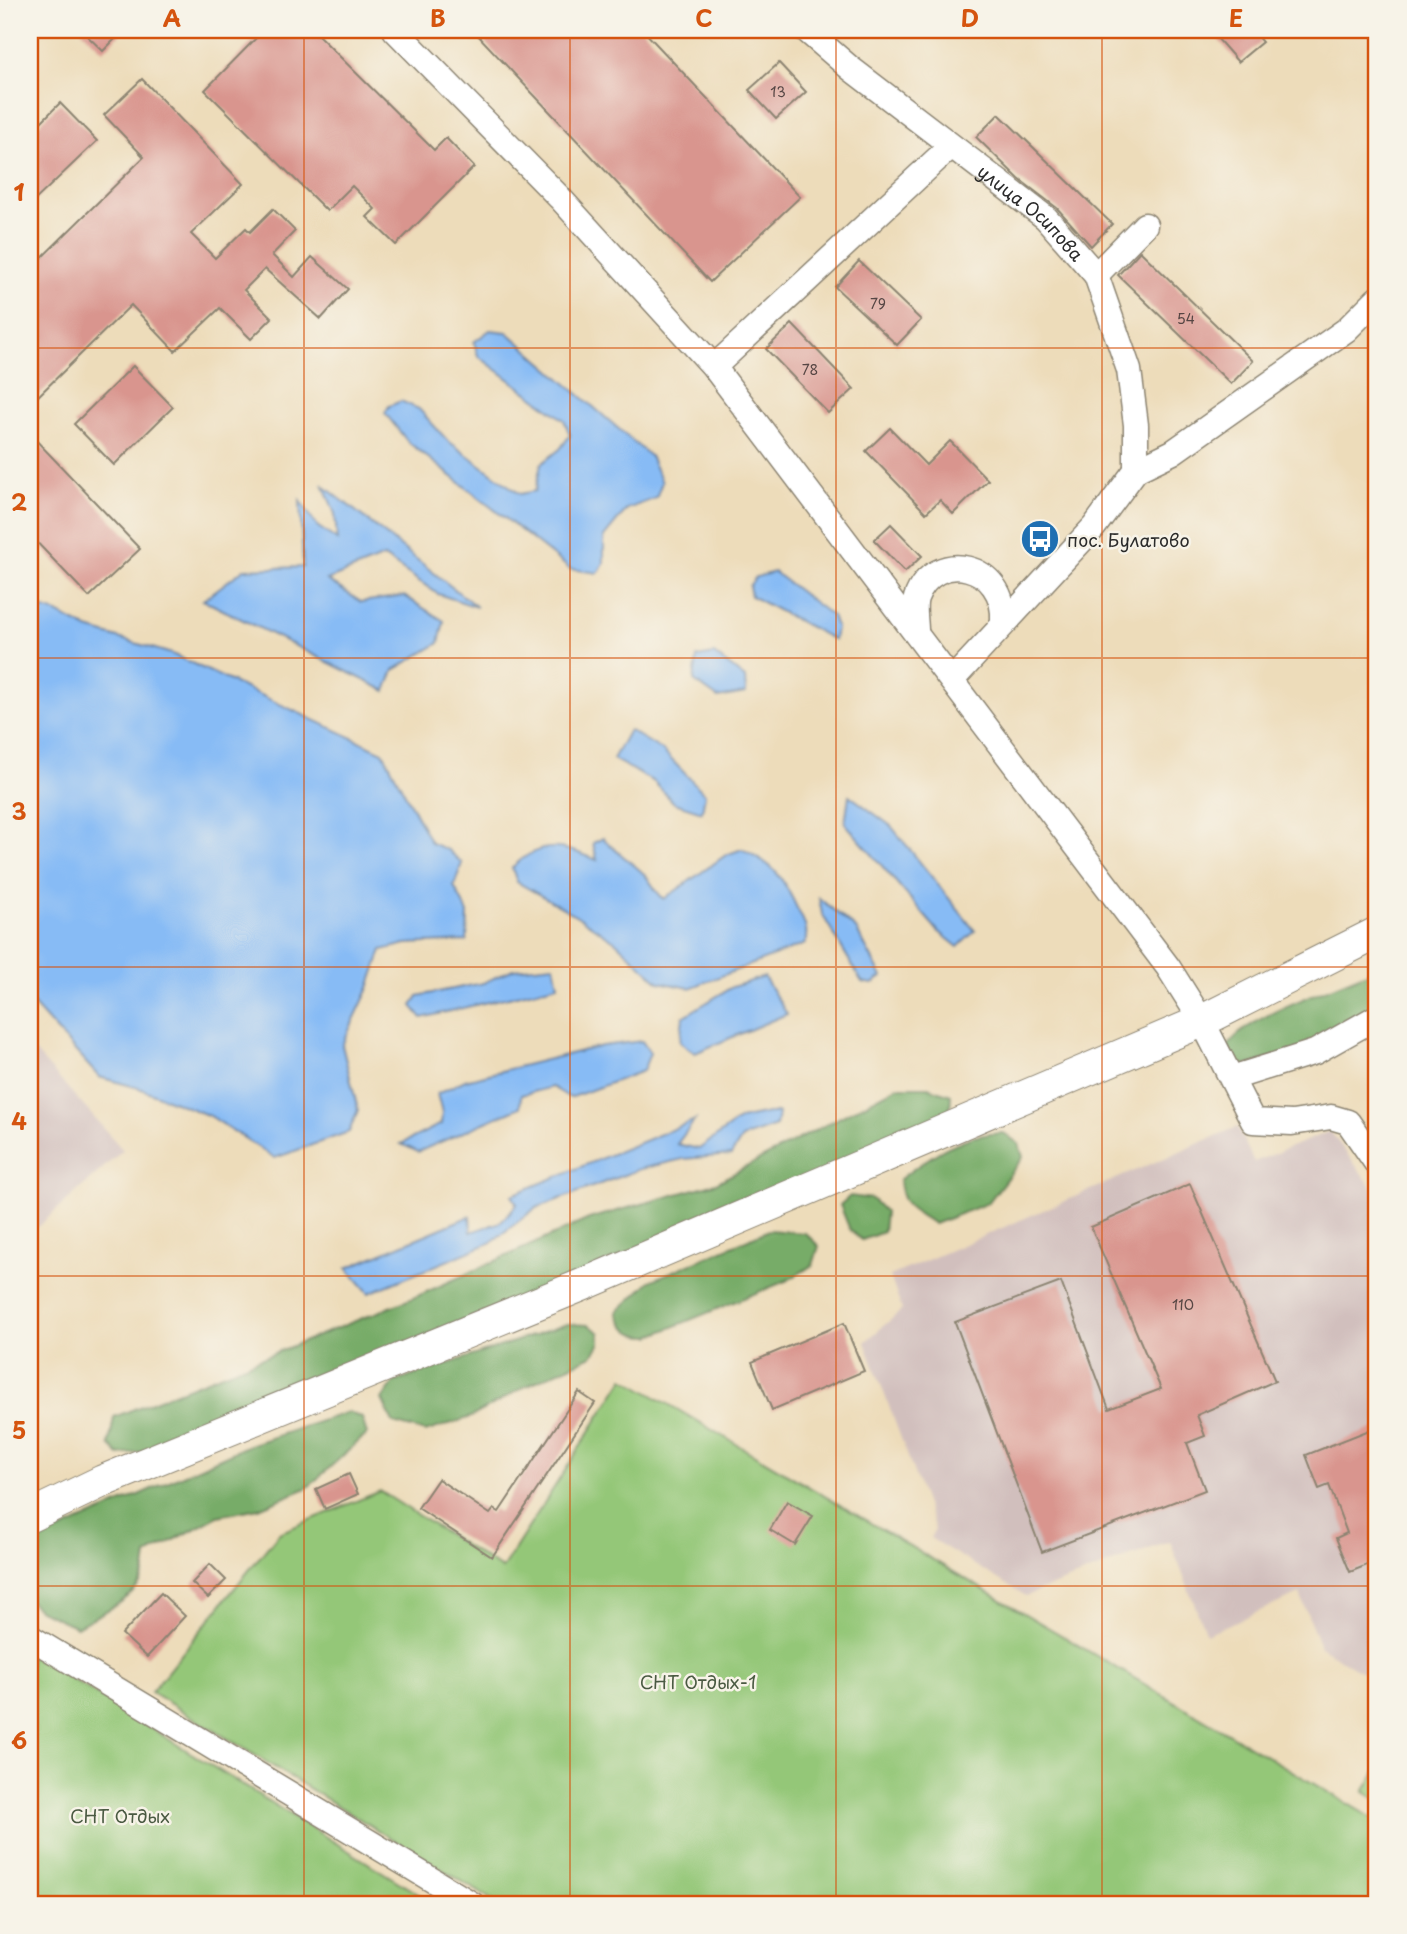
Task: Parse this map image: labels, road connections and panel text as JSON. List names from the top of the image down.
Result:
{
  "streets": {
    "street": ["улица Осипова"]
  },
  "parks": ["СНТ Отдых-1", "СНТ Отдых"],
  "places": {
    "bus stop": ["пос. Булатово"]
  },
  "house_numbers": [
    "13",
    "79",
    "54",
    "78",
    "110"
  ],
  "grid": {
    "columns": [
      "A",
      "B",
      "C",
      "D",
      "E"
    ],
    "rows": [
      "1",
      "2",
      "3",
      "4",
      "5",
      "6"
    ]
  }
}
